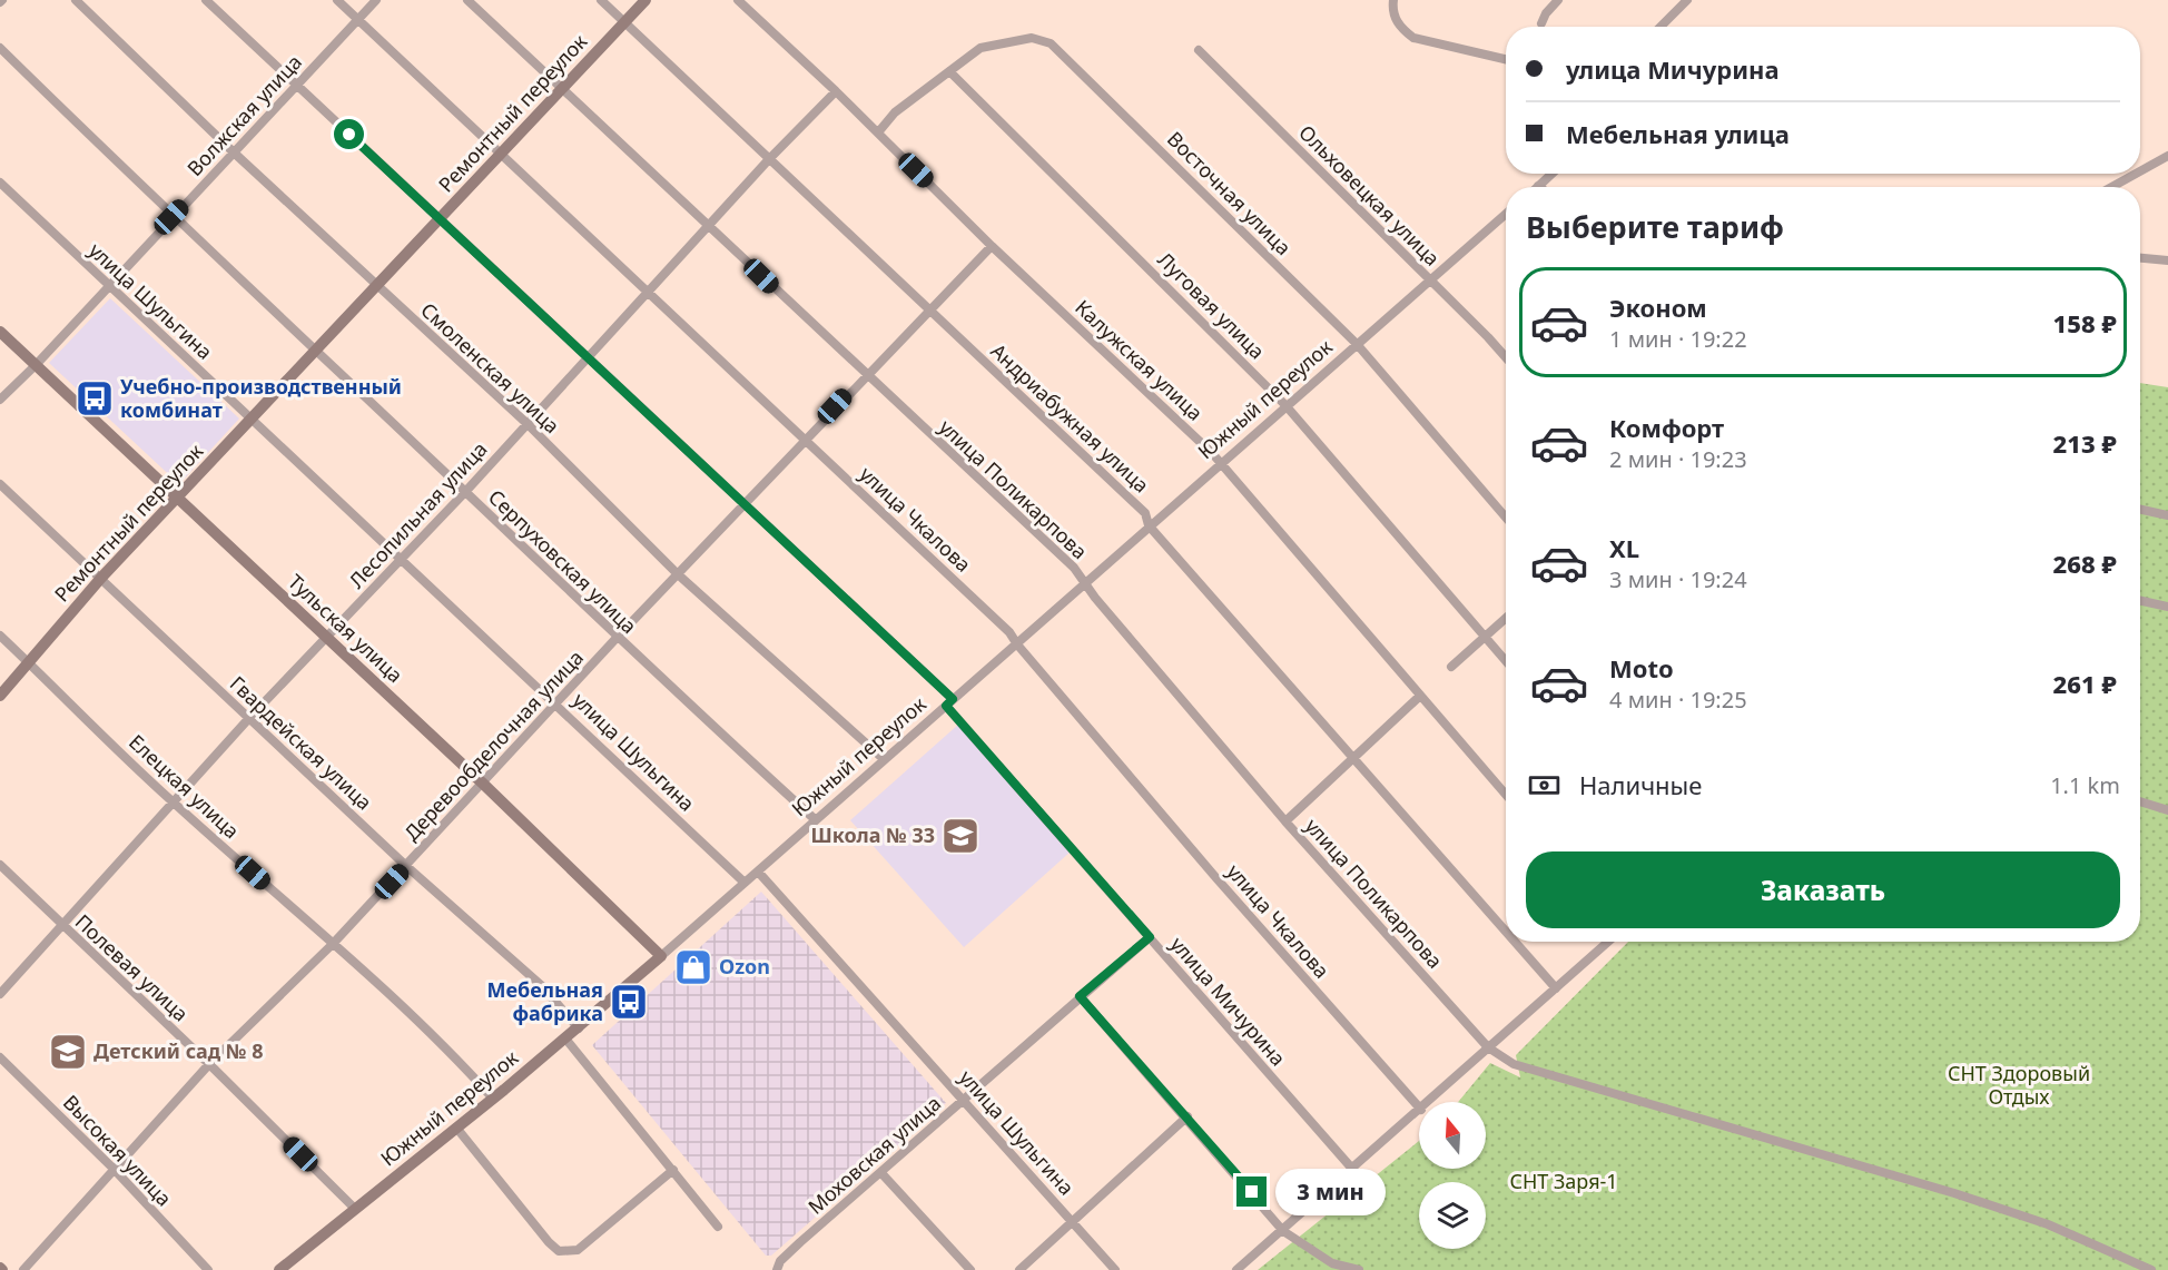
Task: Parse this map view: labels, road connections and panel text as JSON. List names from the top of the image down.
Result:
{
  "streets": {
    "main road": ["Ремонтный переулок", "Южный переулок", "Тульская улица"],
    "street": [
      "Волжская улица",
      "Восточная улица",
      "Ольховецкая улица",
      "улица Шульгина",
      "Луговая улица",
      "Калужская улица",
      "Смоленская улица",
      "Андриабужная улица",
      "улица Поликарпова",
      "Лесопильная улица",
      "улица Чкалова",
      "Серпуховская улица",
      "Гвардейская улица",
      "Деревообделочная улица",
      "Елецкая улица",
      "Полевая улица",
      "улица Мичурина",
      "Высокая улица",
      "Моховская улица"
    ]
  },
  "crossings": [
    ["Ремонтный переулок", "улица Шульгина"],
    ["Ремонтный переулок", "Смоленская улица"],
    ["Ремонтный переулок", "Андриабужная улица"],
    ["Ремонтный переулок", "улица Поликарпова"],
    ["Ремонтный переулок", "улица Чкалова"],
    ["Ремонтный переулок", "Серпуховская улица"],
    ["Ремонтный переулок", "Тульская улица"],
    ["Ремонтный переулок", "Гвардейская улица"],
    ["Ремонтный переулок", "Елецкая улица"],
    ["Ремонтный переулок", "улица Мичурина"],
    ["Волжская улица", "улица Шульгина"],
    ["Волжская улица", "Смоленская улица"],
    ["Волжская улица", "улица Чкалова"],
    ["Волжская улица", "Серпуховская улица"],
    ["Волжская улица", "Тульская улица"],
    ["Волжская улица", "улица Мичурина"],
    ["Восточная улица", "Луговая улица"],
    ["Восточная улица", "Калужская улица"],
    ["Восточная улица", "Южный переулок"],
    ["Ольховецкая улица", "Южный переулок"],
    ["улица Шульгина", "Южный переулок"],
    ["улица Шульгина", "Лесопильная улица"],
    ["улица Шульгина", "Деревообделочная улица"],
    ["улица Шульгина", "Моховская улица"],
    ["Луговая улица", "Южный переулок"],
    ["Калужская улица", "Южный переулок"],
    ["Калужская улица", "Лесопильная улица"],
    ["Калужская улица", "Деревообделочная улица"],
    ["Смоленская улица", "Южный переулок"],
    ["Смоленская улица", "Лесопильная улица"],
    ["Смоленская улица", "Деревообделочная улица"],
    ["Южный переулок", "Андриабужная улица"],
    ["Южный переулок", "улица Поликарпова"],
    ["Южный переулок", "улица Чкалова"],
    ["Южный переулок", "Серпуховская улица"],
    ["Южный переулок", "Тульская улица"],
    ["Южный переулок", "Гвардейская улица"],
    ["Южный переулок", "Елецкая улица"],
    ["Южный переулок", "Полевая улица"],
    ["Южный переулок", "улица Мичурина"],
    ["Андриабужная улица", "Лесопильная улица"],
    ["Андриабужная улица", "Деревообделочная улица"],
    ["улица Поликарпова", "Лесопильная улица"],
    ["улица Поликарпова", "Деревообделочная улица"],
    ["Лесопильная улица", "улица Чкалова"],
    ["Лесопильная улица", "Серпуховская улица"],
    ["Лесопильная улица", "Тульская улица"],
    ["Лесопильная улица", "Гвардейская улица"],
    ["Лесопильная улица", "Елецкая улица"],
    ["Лесопильная улица", "Полевая улица"],
    ["Лесопильная улица", "улица Мичурина"],
    ["улица Чкалова", "Деревообделочная улица"],
    ["Серпуховская улица", "Деревообделочная улица"],
    ["Тульская улица", "Деревообделочная улица"],
    ["Гвардейская улица", "Деревообделочная улица"],
    ["Деревообделочная улица", "Елецкая улица"],
    ["Деревообделочная улица", "Полевая улица"],
    ["Деревообделочная улица", "улица Мичурина"],
    ["Деревообделочная улица", "Высокая улица"],
    ["улица Мичурина", "Моховская улица"]
  ],
  "parks": ["СНТ Здоровый Отдых", "СНТ Заря-1"],
  "places": {
    "bus stop": ["Учебно-производственный комбинат", "Мебельная фабрика"],
    "school or university": ["Школа № 33", "Детский сад № 8"],
    "shop": ["Ozon"]
  },
  "north": "top",
  "page": {
    "banner": ["улица Мичурина", "Мебельная улица"],
    "heading": "Выберите тариф",
    "list": [
      {
        "name": "Эконом",
        "note": "1 мин · 19:22",
        "value": "158 ₽"
      },
      {
        "name": "Комфорт",
        "note": "2 мин · 19:23",
        "value": "213 ₽"
      },
      {
        "name": "XL",
        "note": "3 мин · 19:24",
        "value": "268 ₽"
      },
      {
        "name": "Moto",
        "note": "4 мин · 19:25",
        "value": "261 ₽"
      }
    ],
    "pay": ["Наличные", "1.1 km"],
    "buttons": "Заказать",
    "bubble": "3 мин"
  }
}
